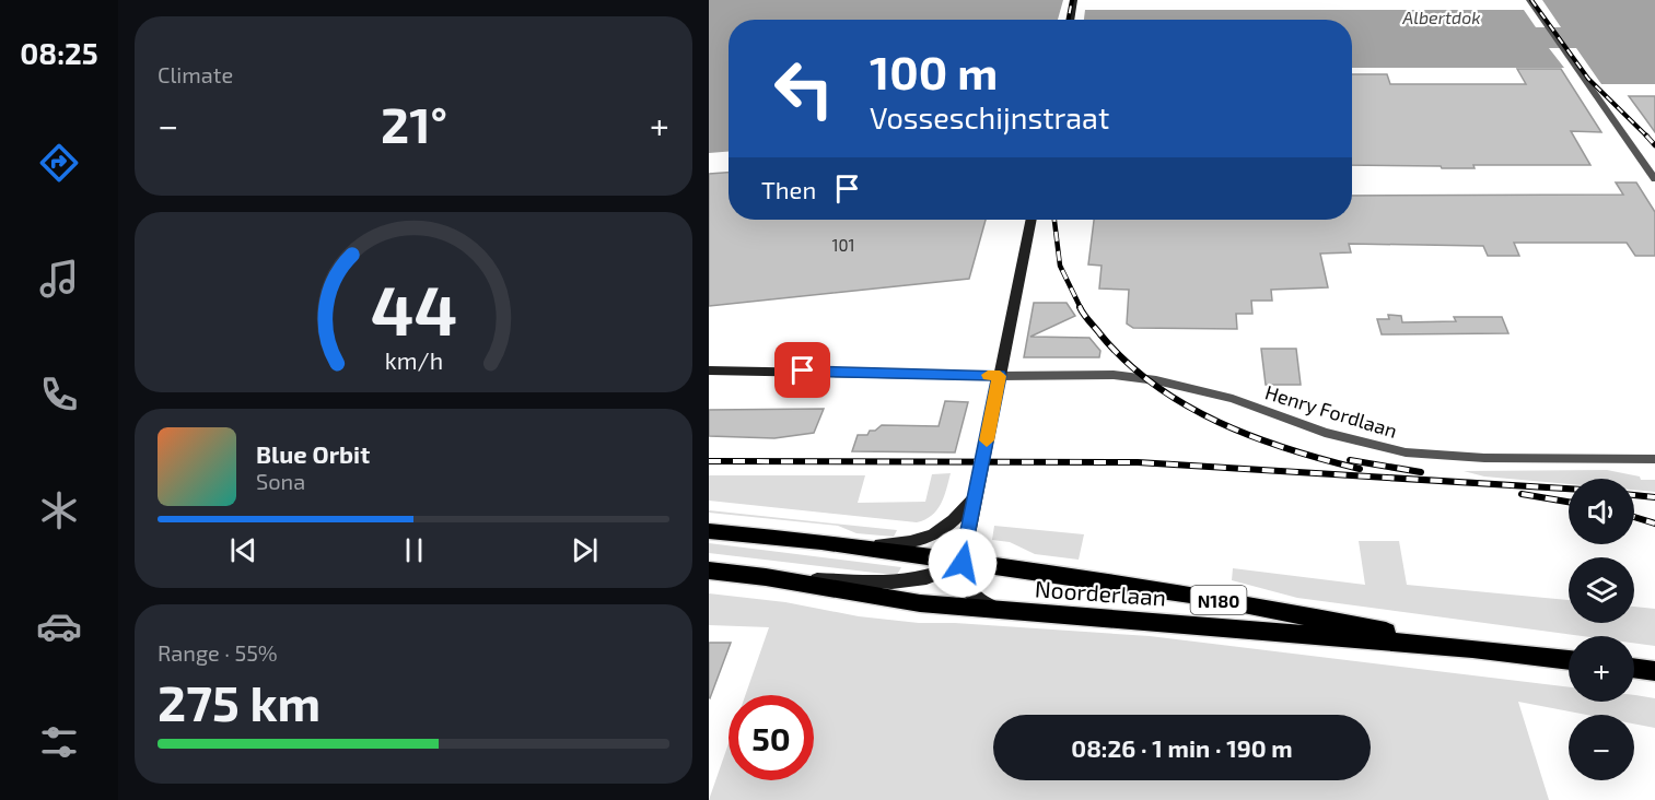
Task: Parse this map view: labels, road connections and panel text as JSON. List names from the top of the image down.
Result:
{
  "streets": {
    "main road": ["Noorderlaan", "N180"],
    "street": ["Henry Fordlaan"]
  },
  "water": ["Albertdok"],
  "house_numbers": ["101"],
  "page": {
    "tabs": "08:25",
    "tile": [
      "Climate",
      ["Range · 55%", "275 km"]
    ],
    "turn": ["100 m", "Vosseschijnstraat"],
    "heat": ["−", "21°", "+"],
    "then": "Then",
    "song": ["Blue Orbit", "Sona"],
    "map_buttons": ["+", "−"],
    "limit": "50",
    "trip": "08:26 · 1 min · 190 m",
    "gauge": ["44", "km/h"]
  }
}
